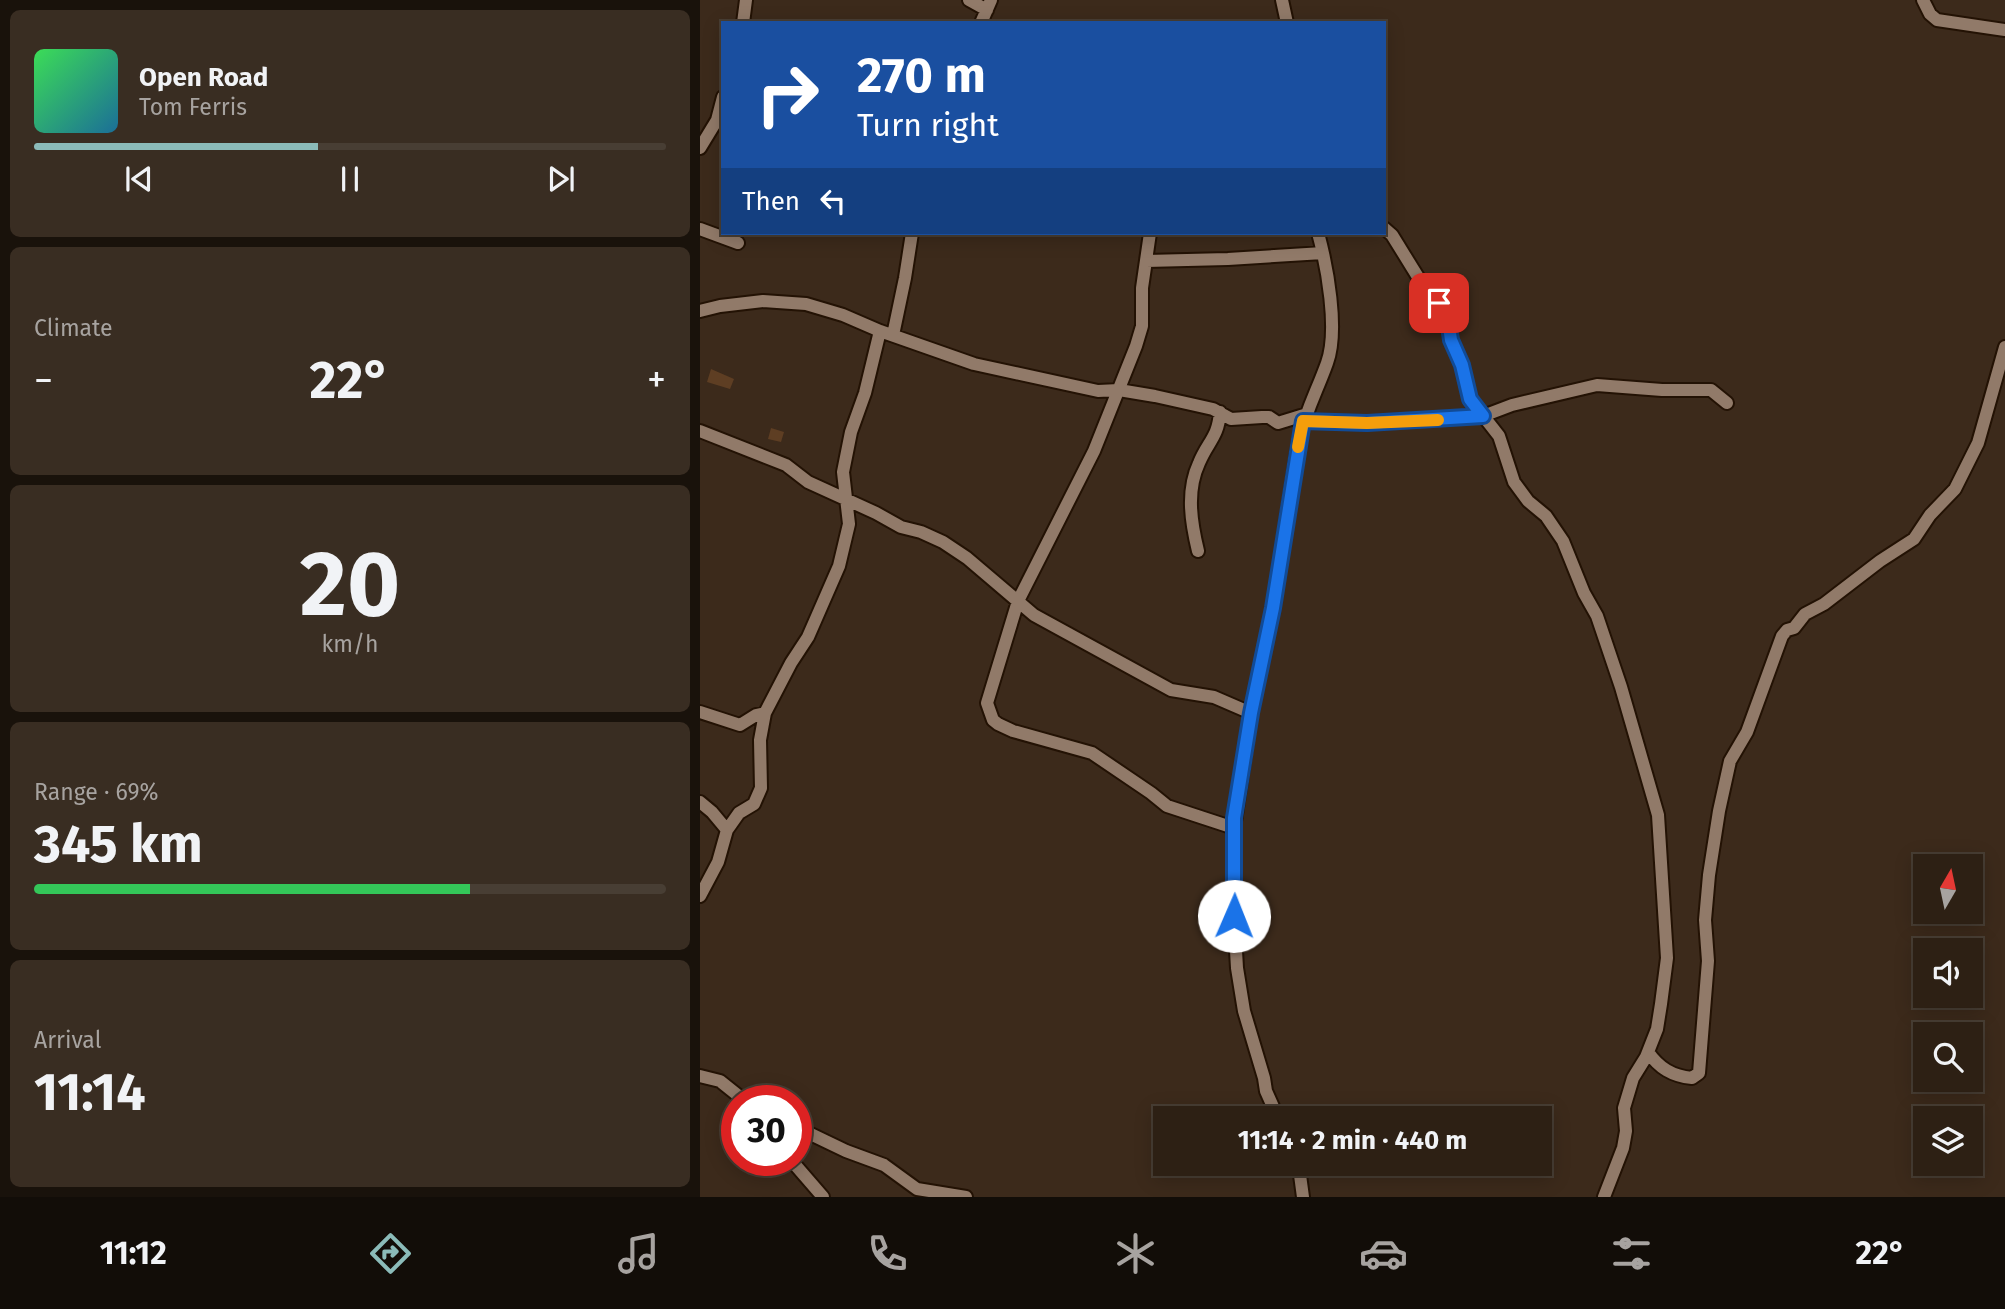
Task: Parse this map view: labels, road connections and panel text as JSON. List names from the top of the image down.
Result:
{
  "north": "top",
  "page": {
    "turn": ["270 m", "Turn right"],
    "song": ["Open Road", "Tom Ferris"],
    "then": "Then",
    "tile": [
      "Climate",
      ["20", "km/h"],
      ["Range · 69%", "345 km"],
      ["Arrival", "11:14"]
    ],
    "heat": ["−", "22°", "+"],
    "limit": "30",
    "trip": "11:14 · 2 min · 440 m",
    "tabs": ["11:12", "22°"]
  }
}
